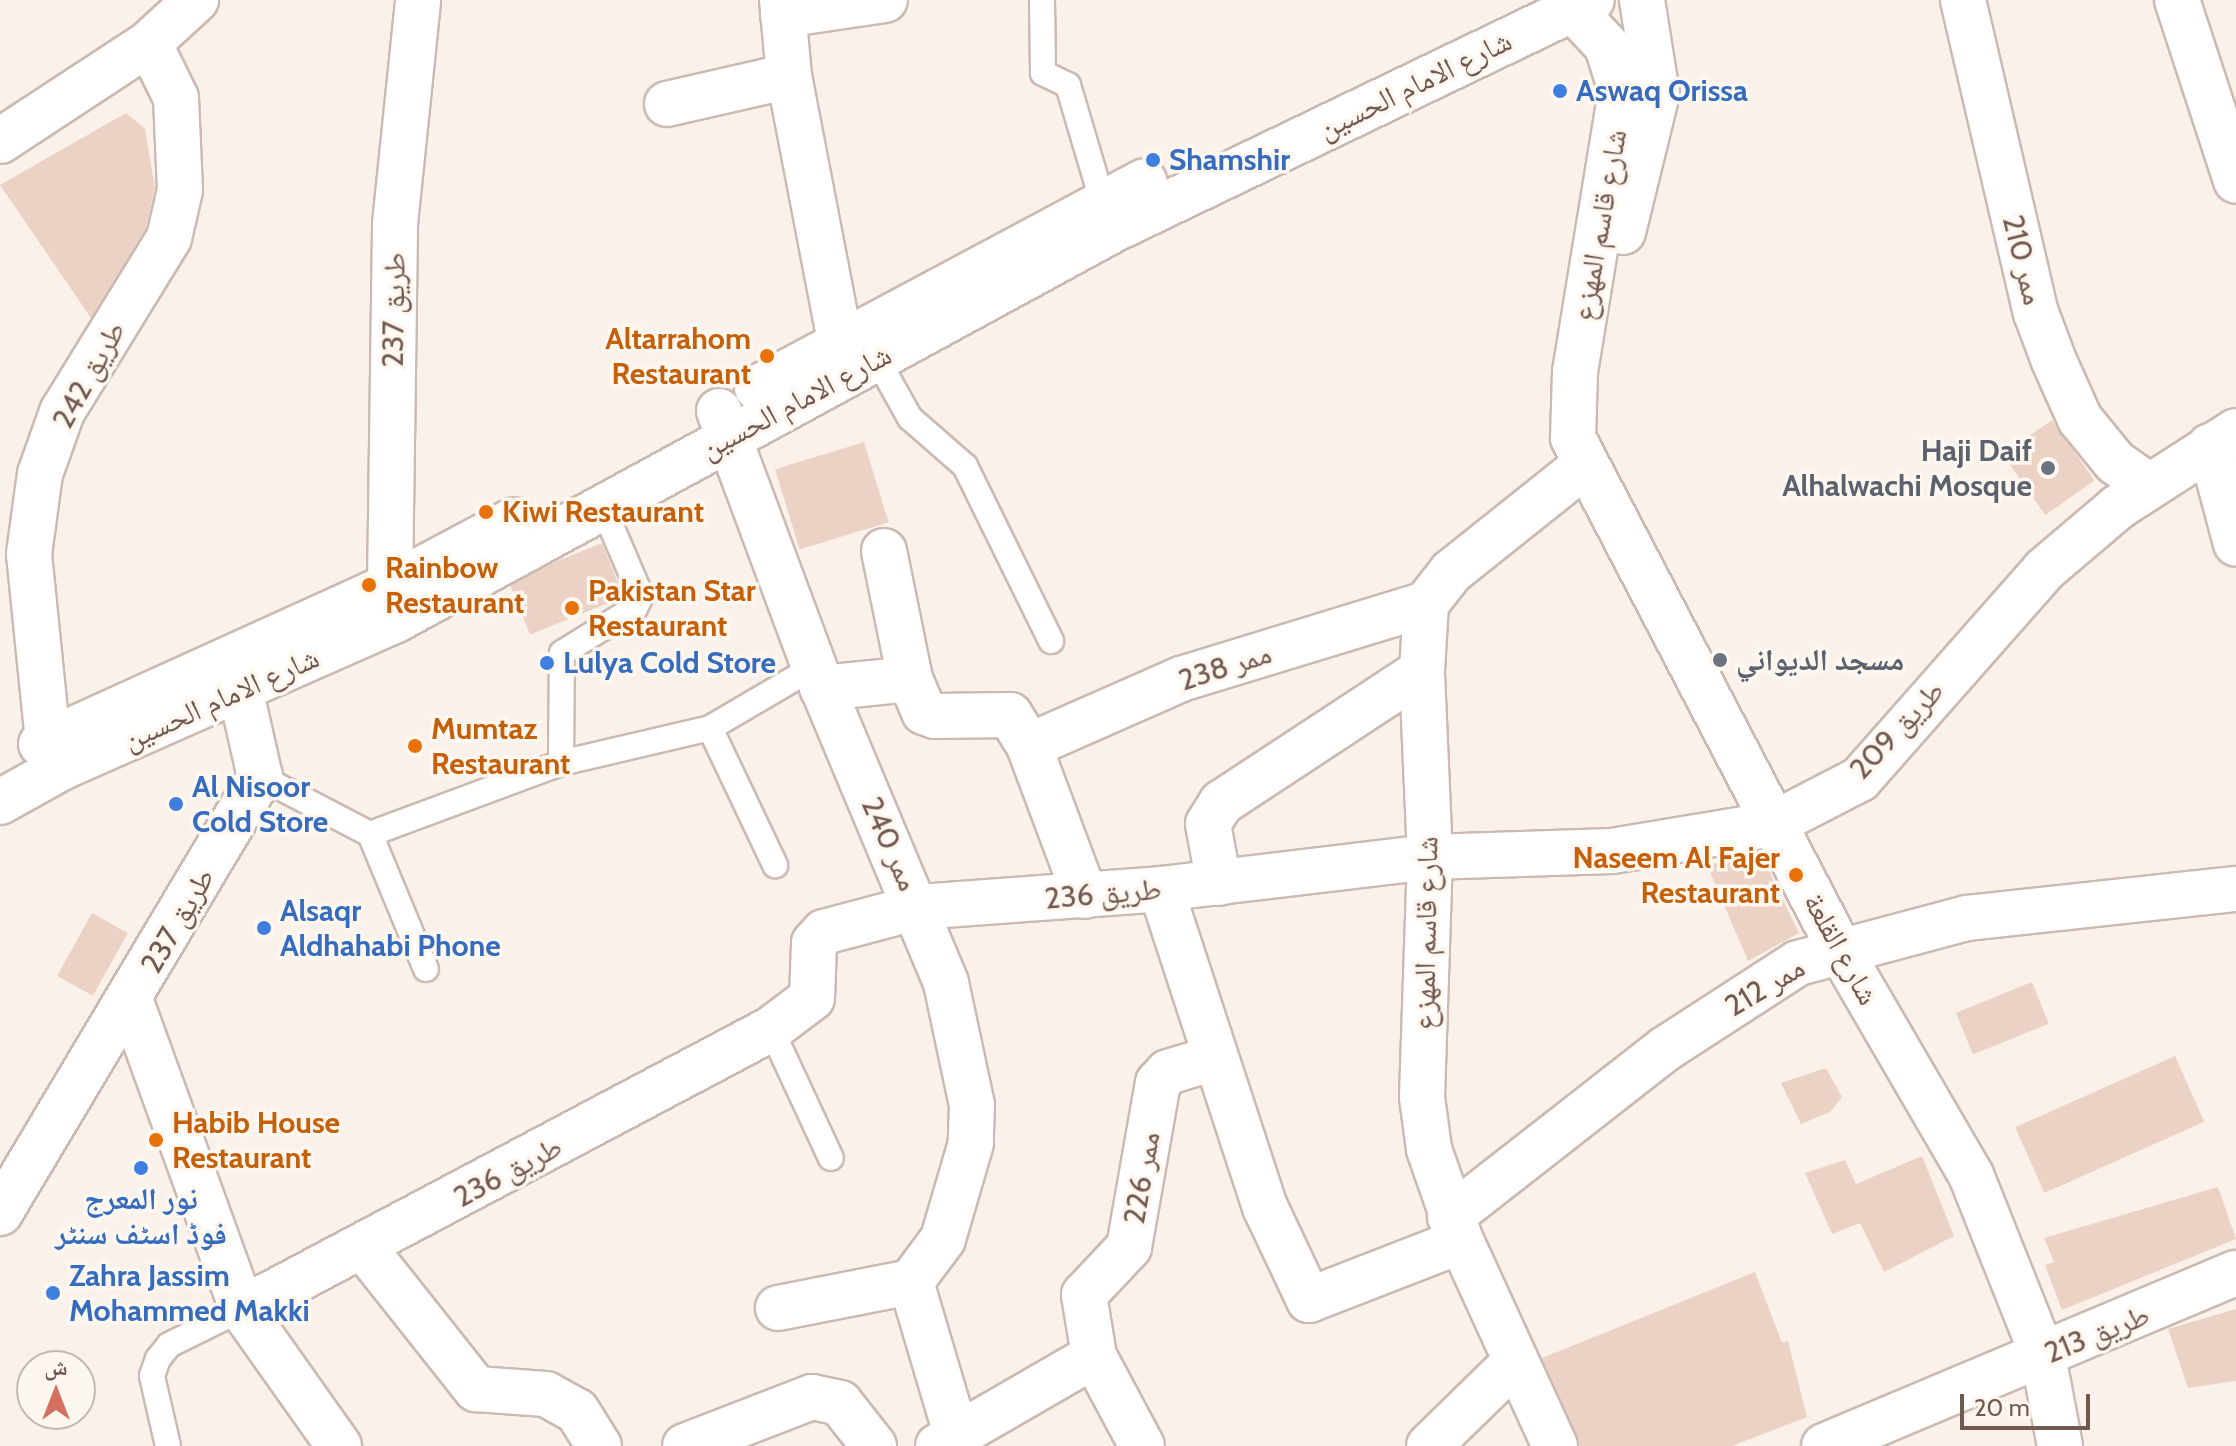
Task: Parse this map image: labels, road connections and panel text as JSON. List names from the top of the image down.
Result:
{
  "streets": {
    "street": [
      "شارع الامام الحسين",
      "شارع قاسم المهزع",
      "ممر 210",
      "طريق 237",
      "طريق 242",
      "ممر 238",
      "طريق 209",
      "ممر 240",
      "طريق 236",
      "شارع القلعة",
      "ممر 212",
      "ممر 226",
      "طريق 213"
    ]
  },
  "crossings": [
    ["شارع الامام الحسين", "شارع قاسم المهزع"],
    ["شارع الامام الحسين", "طريق 237"],
    ["شارع الامام الحسين", "طريق 242"],
    ["شارع الامام الحسين", "ممر 240"],
    ["شارع قاسم المهزع", "ممر 238"],
    ["شارع قاسم المهزع", "طريق 209"],
    ["شارع قاسم المهزع", "طريق 236"],
    ["شارع قاسم المهزع", "شارع القلعة"],
    ["شارع قاسم المهزع", "ممر 212"],
    ["ممر 210", "طريق 209"],
    ["طريق 237", "طريق 236"],
    ["طريق 209", "طريق 236"],
    ["طريق 209", "شارع القلعة"],
    ["ممر 240", "طريق 236"],
    ["شارع القلعة", "ممر 212"],
    ["شارع القلعة", "طريق 213"]
  ],
  "places": [
    "Aswaq Orissa",
    "Shamshir",
    "Altarrahom Restaurant",
    "Haji Daif Alhalwachi Mosque",
    "Kiwi Restaurant",
    "Rainbow Restaurant",
    "Pakistan Star Restaurant",
    "مسجد الديواني",
    "Lulya Cold Store",
    "Mumtaz Restaurant",
    "Al Nisoor Cold Store",
    "Naseem Al Fajer Restaurant",
    "Alsaqr Aldhahabi Phone",
    "Habib House Restaurant",
    "نور المعرج فوڈ اسٹف سنٹر",
    "Zahra Jassim Mohammed Makki"
  ],
  "scale_bar": "20 m",
  "north": "top"
}
